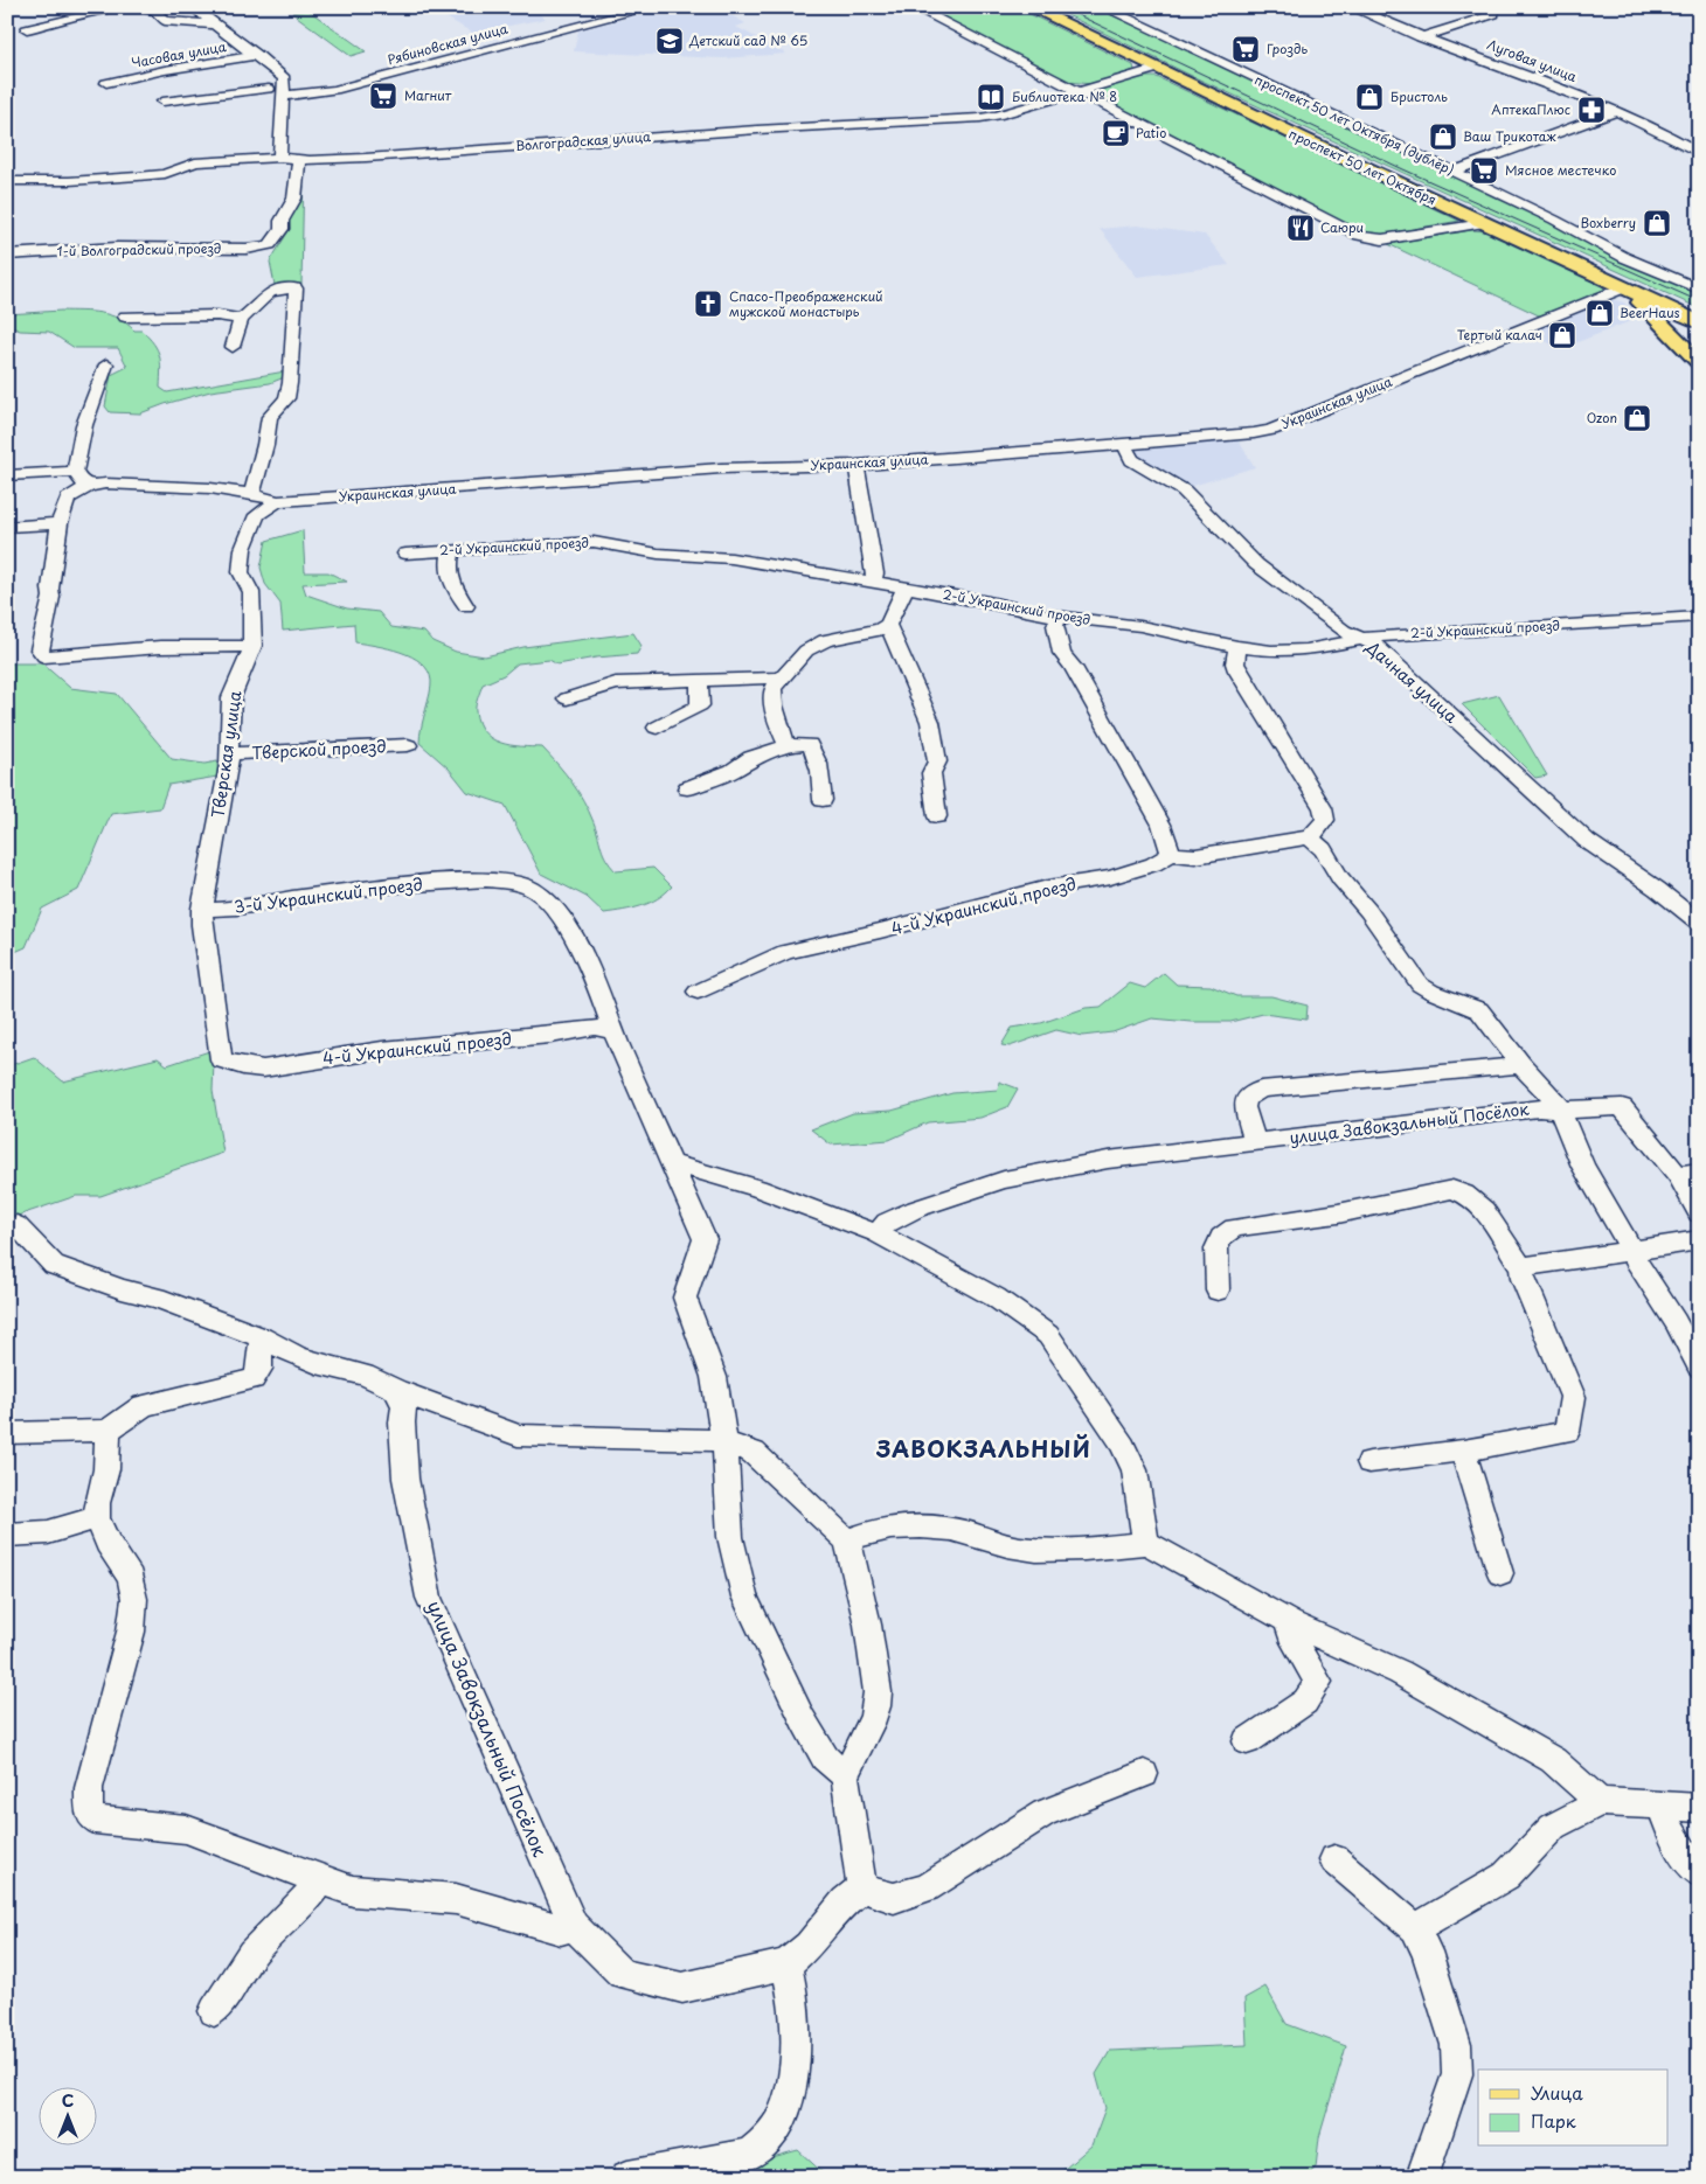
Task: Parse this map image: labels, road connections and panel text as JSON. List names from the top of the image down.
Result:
{
  "streets": {
    "main road": ["проспект 50 лет Октября"],
    "street": [
      "Рябиновская улица",
      "Часовая улица",
      "Луговая улица",
      "проспект 50 лет Октября (дублёр)",
      "Волгоградская улица",
      "1-й Волгоградский проезд",
      "Украинская улица",
      "2-й Украинский проезд",
      "Дачная улица",
      "Тверской проезд",
      "Тверская улица",
      "3-й Украинский проезд",
      "4-й Украинский проезд",
      "улица Завокзальный Посёлок"
    ]
  },
  "crossings": [
    ["Волгоградская улица", "проспект 50 лет Октября"],
    ["Волгоградская улица", "1-й Волгоградский проезд"],
    ["проспект 50 лет Октября", "Украинская улица"],
    ["Украинская улица", "Дачная улица"],
    ["Украинская улица", "Тверская улица"],
    ["2-й Украинский проезд", "Дачная улица"],
    ["Тверской проезд", "Тверская улица"],
    ["Тверская улица", "3-й Украинский проезд"],
    ["Тверская улица", "4-й Украинский проезд"],
    ["3-й Украинский проезд", "4-й Украинский проезд"],
    ["4-й Украинский проезд", "улица Завокзальный Посёлок"]
  ],
  "districts": ["ЗАВОКЗАЛЬНЫЙ"],
  "places": {
    "school or university": ["Детский сад № 65"],
    "supermarket": ["Гроздь", "Магнит", "Мясное местечко"],
    "library": ["Библиотека № 8"],
    "shop": [
      "Бристоль",
      "Ваш Трикотаж",
      "Boxberry",
      "BeerHaus",
      "Тертый калач",
      "Ozon"
    ],
    "pharmacy": ["АптекаПлюс"],
    "cafe": ["Patio"],
    "restaurant": ["Саюри"],
    "church": ["Спасо-Преображенский мужской монастырь"]
  },
  "legend": ["Улица", "Парк"],
  "north": "top"
}
